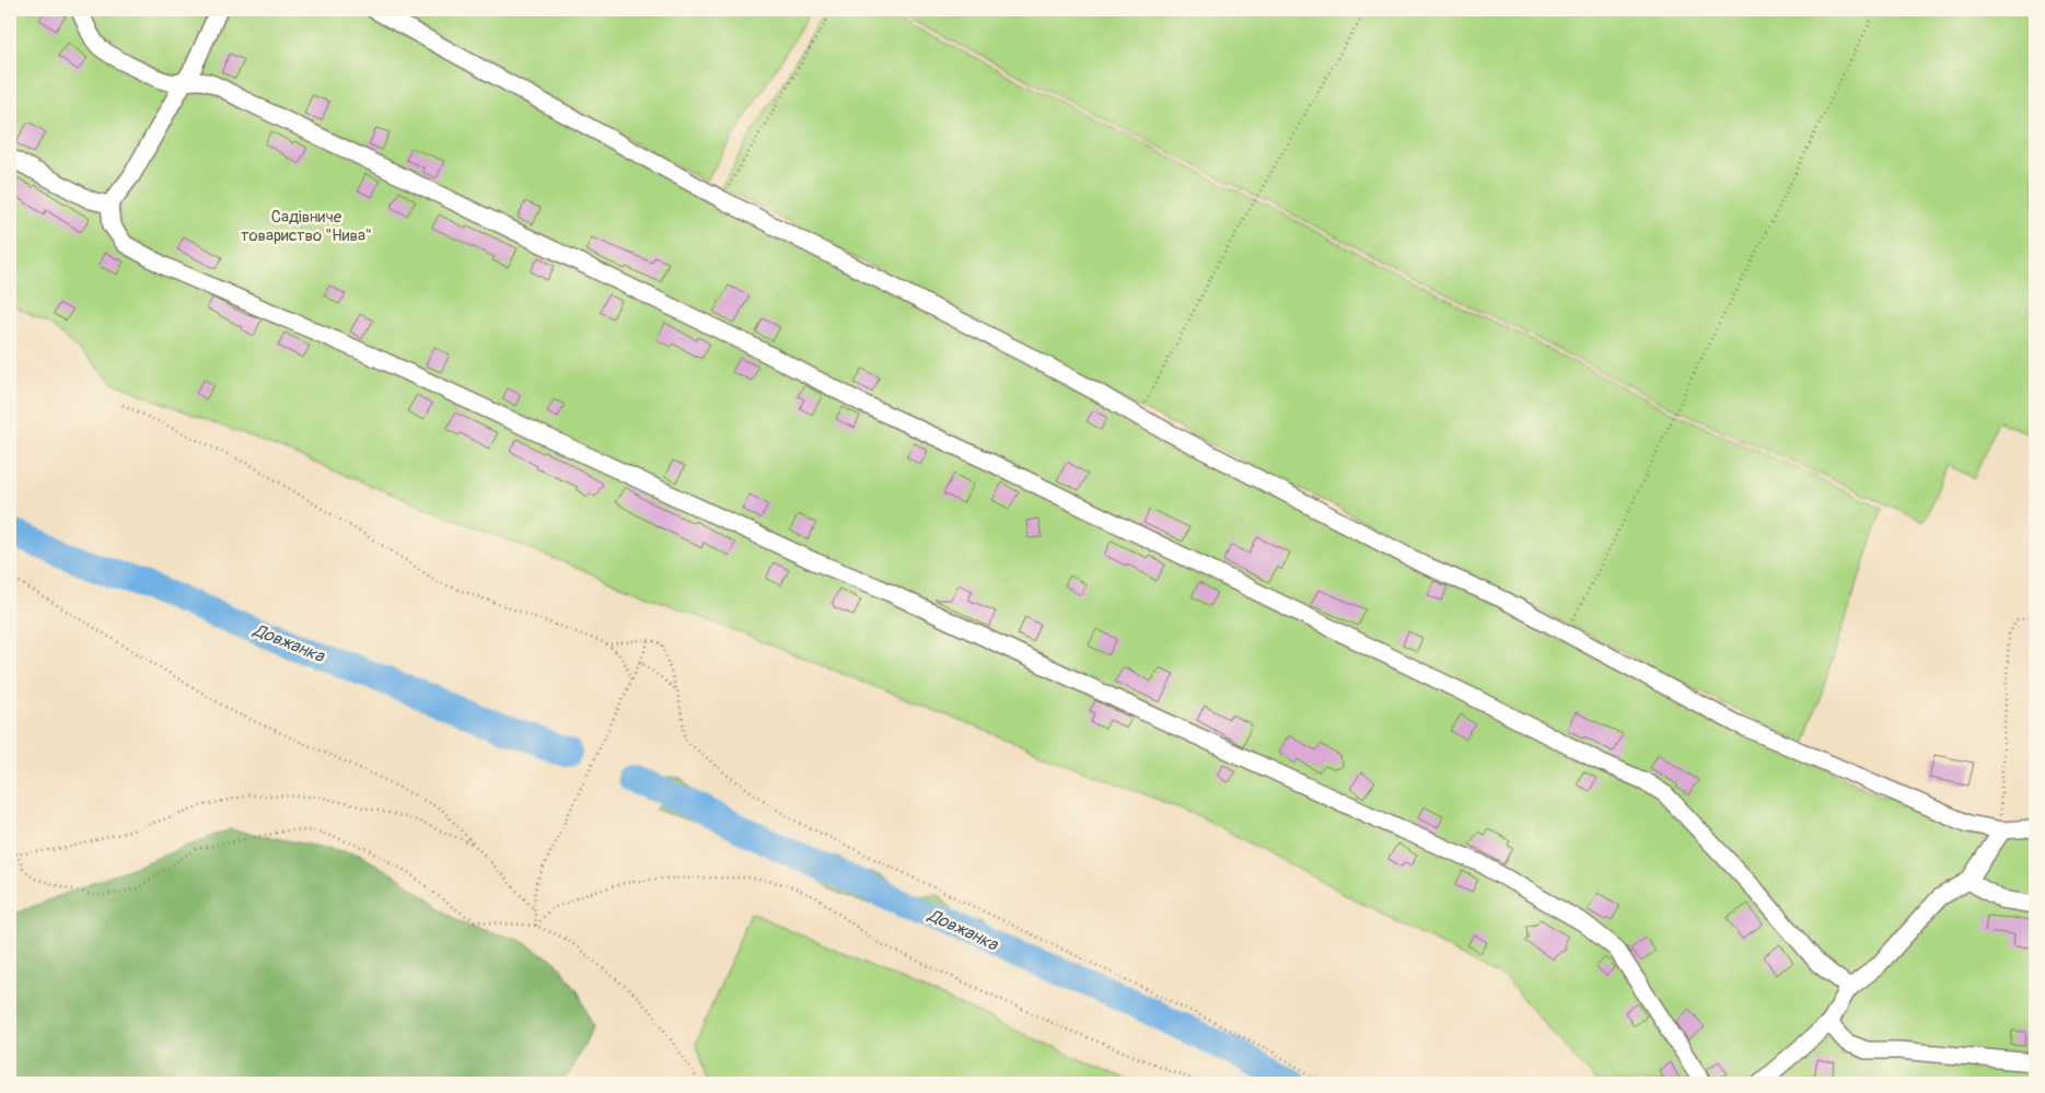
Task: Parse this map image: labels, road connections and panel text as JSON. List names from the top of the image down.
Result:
{
  "water": ["Довжанка"],
  "parks": ["Садівниче товариство \"Нива\""]
}
